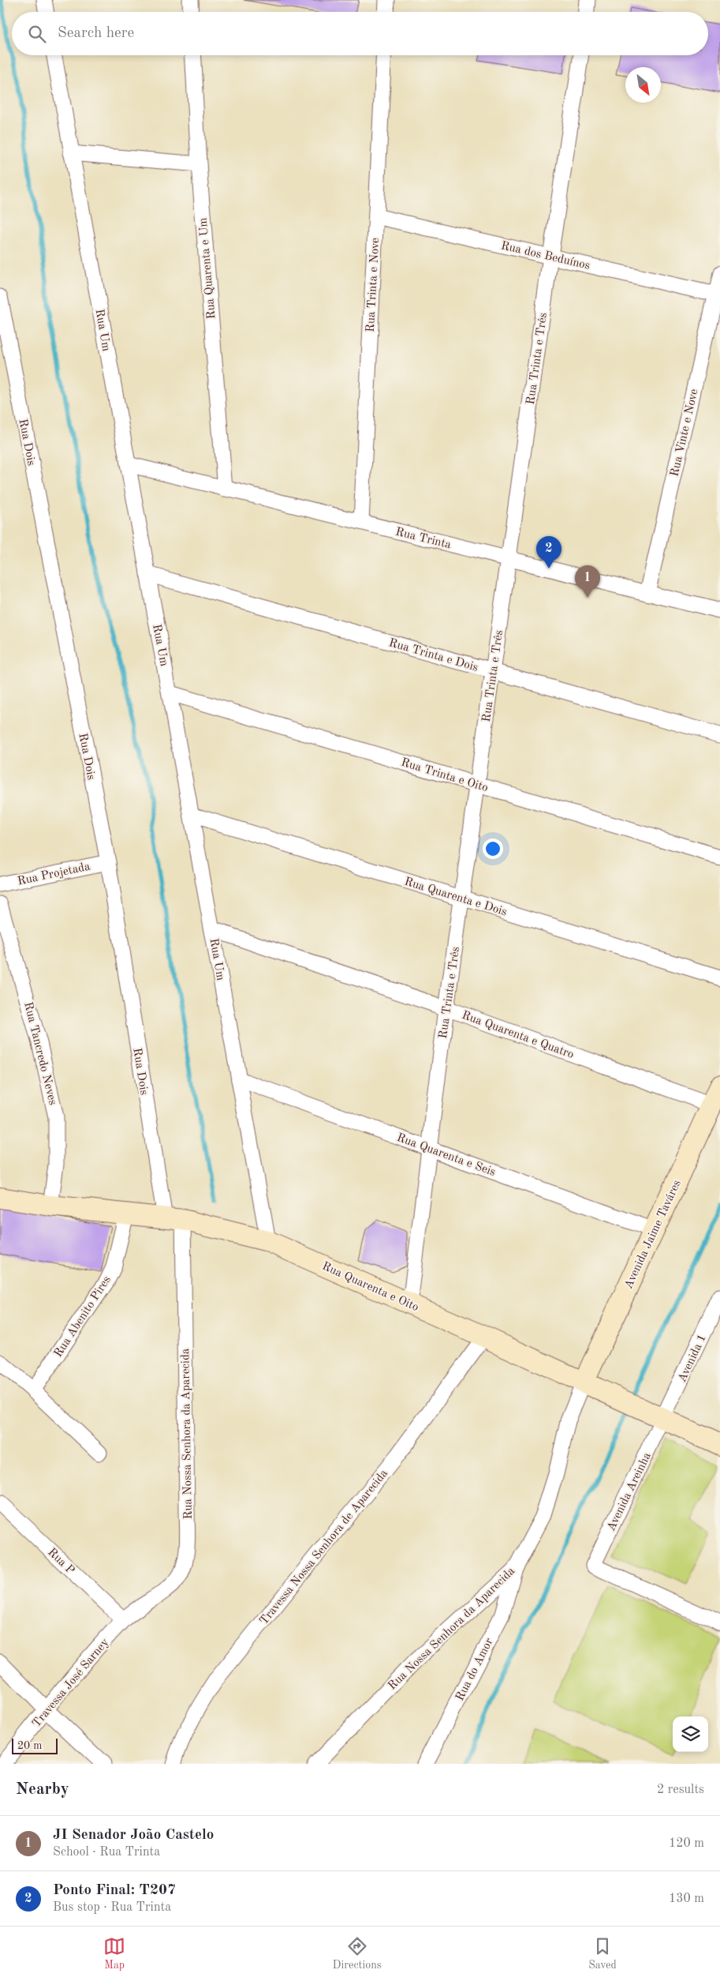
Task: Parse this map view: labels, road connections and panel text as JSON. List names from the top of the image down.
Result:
{
  "streets": {
    "main road": ["Avenida Jaime Taváres", "Rua Quarenta e Oito"],
    "street": [
      "Rua dos Beduínos",
      "Rua Quarenta e Um",
      "Rua Trinta e Nove",
      "Rua Um",
      "Rua Trinta e Três",
      "Rua Vinte e Nove",
      "Rua Dois",
      "Rua Trinta",
      "Rua Trinta e Dois",
      "Rua Trinta e Oito",
      "Rua Projetada",
      "Rua Quarenta e Dois",
      "Rua Quarenta e Quatro",
      "Rua Tancredo Neves",
      "Rua Quarenta e Seis",
      "Rua Abenito Pires",
      "Avenida 1",
      "Rua Nossa Senhora da Aparecida",
      "Avenida Areinha",
      "Travessa Nossa Senhora de Aparecida",
      "Rua P",
      "Rua do Amor",
      "Travessa José Sarney"
    ]
  },
  "crossings": [
    ["Rua dos Beduínos", "Rua Trinta e Nove"],
    ["Rua dos Beduínos", "Rua Trinta e Três"],
    ["Rua dos Beduínos", "Rua Vinte e Nove"],
    ["Rua Quarenta e Um", "Rua Trinta"],
    ["Rua Trinta e Nove", "Rua Trinta"],
    ["Rua Um", "Rua Trinta"],
    ["Rua Um", "Rua Trinta e Dois"],
    ["Rua Um", "Rua Trinta e Oito"],
    ["Rua Um", "Rua Quarenta e Dois"],
    ["Rua Um", "Rua Quarenta e Quatro"],
    ["Rua Um", "Rua Quarenta e Seis"],
    ["Rua Um", "Rua Quarenta e Oito"],
    ["Rua Trinta e Três", "Rua Trinta"],
    ["Rua Trinta e Três", "Rua Trinta e Dois"],
    ["Rua Trinta e Três", "Rua Trinta e Oito"],
    ["Rua Trinta e Três", "Rua Quarenta e Dois"],
    ["Rua Trinta e Três", "Rua Quarenta e Quatro"],
    ["Rua Trinta e Três", "Rua Quarenta e Seis"],
    ["Rua Trinta e Três", "Rua Quarenta e Oito"],
    ["Rua Vinte e Nove", "Rua Trinta"],
    ["Rua Dois", "Rua Projetada"],
    ["Rua Dois", "Rua Quarenta e Oito"],
    ["Rua Dois", "Rua Nossa Senhora da Aparecida"],
    ["Rua Quarenta e Quatro", "Avenida Jaime Taváres"],
    ["Rua Tancredo Neves", "Rua Quarenta e Oito"],
    ["Rua Quarenta e Seis", "Avenida Jaime Taváres"],
    ["Avenida Jaime Taváres", "Rua Quarenta e Oito"],
    ["Avenida Jaime Taváres", "Rua Nossa Senhora da Aparecida"],
    ["Rua Quarenta e Oito", "Rua Abenito Pires"],
    ["Rua Quarenta e Oito", "Avenida 1"],
    ["Rua Quarenta e Oito", "Rua Nossa Senhora da Aparecida"],
    ["Rua Quarenta e Oito", "Avenida Areinha"],
    ["Rua Quarenta e Oito", "Travessa Nossa Senhora de Aparecida"],
    ["Avenida 1", "Avenida Areinha"],
    ["Rua Nossa Senhora da Aparecida", "Rua P"],
    ["Rua Nossa Senhora da Aparecida", "Rua do Amor"],
    ["Rua Nossa Senhora da Aparecida", "Travessa José Sarney"],
    ["Rua P", "Travessa José Sarney"]
  ],
  "scale_bar": "20 m",
  "north": "bottom right",
  "page": {
    "search": "Search here",
    "pins": ["2", "1"],
    "scale": "20 m",
    "heading": ["Nearby", "2 results"],
    "list": [
      {
        "mark": "1",
        "name": "JI Senador João Castelo",
        "note": "School · Rua Trinta",
        "value": "120 m"
      },
      {
        "mark": "2",
        "name": "Ponto Final: T207",
        "note": "Bus stop · Rua Trinta",
        "value": "130 m"
      }
    ],
    "nav": ["Map", "Directions", "Saved"]
  }
}
